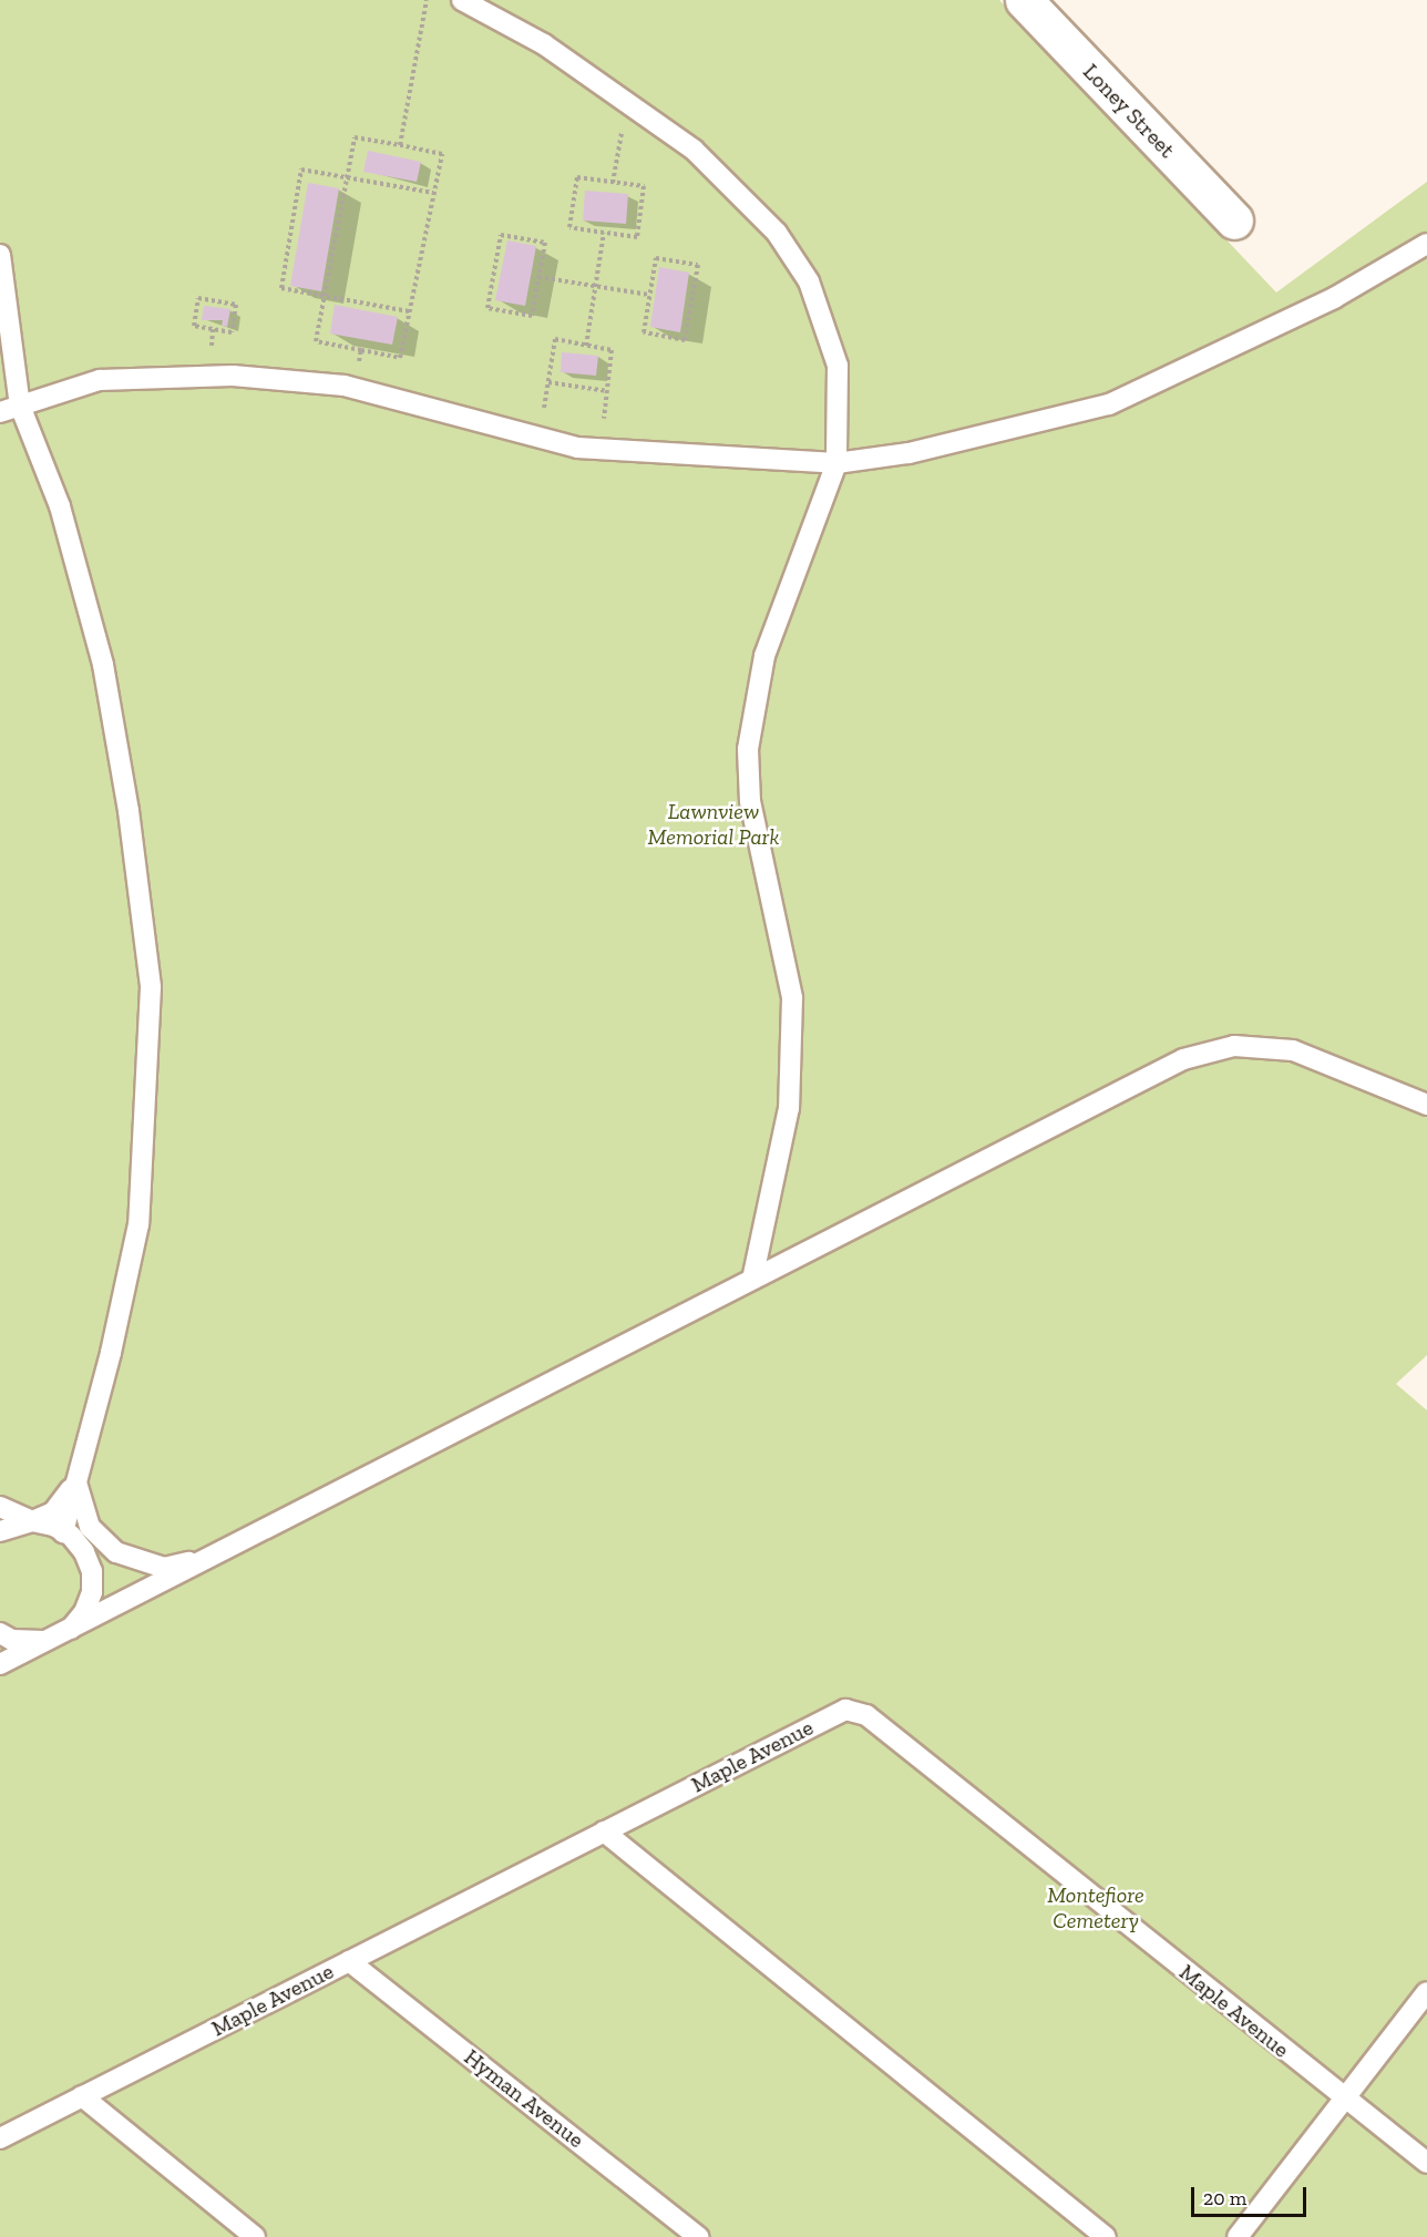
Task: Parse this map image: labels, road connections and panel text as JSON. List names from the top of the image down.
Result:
{
  "streets": {
    "street": ["Loney Street"],
    "lane": ["Maple Avenue", "Hyman Avenue"]
  },
  "crossings": [
    ["Maple Avenue", "Hyman Avenue"]
  ],
  "parks": ["Lawnview Memorial Park", "Montefiore Cemetery"],
  "scale_bar": "20 m"
}
